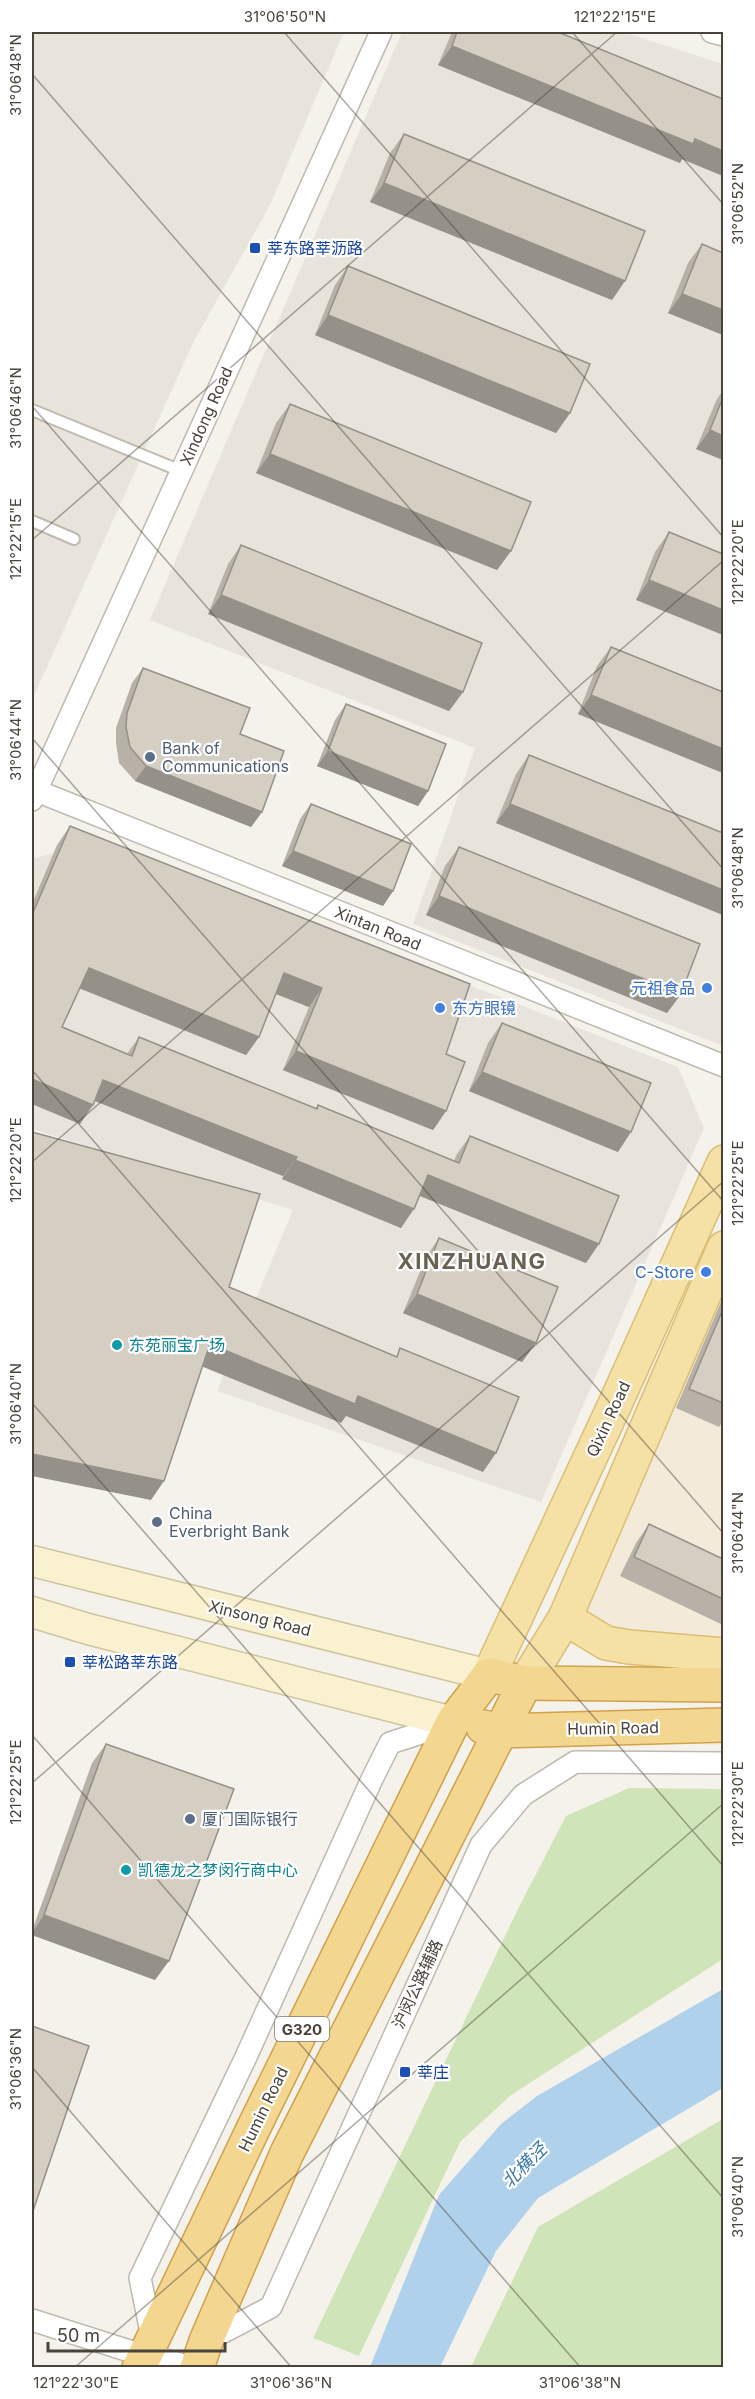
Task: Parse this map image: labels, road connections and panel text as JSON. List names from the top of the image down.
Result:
{
  "streets": {
    "highway": ["Humin Road", "G320"],
    "main road": ["Qixin Road", "Xinsong Road"],
    "street": ["Xindong Road", "Xintan Road", "沪闵公路辅路"]
  },
  "crossings": [
    ["Xindong Road", "Xintan Road"],
    ["Qixin Road", "Xinsong Road"],
    ["Qixin Road", "Humin Road"],
    ["Xinsong Road", "Humin Road"],
    ["Humin Road", "G320"],
    ["沪闵公路辅路", "G320"]
  ],
  "districts": ["XINZHUANG"],
  "water": ["北横泾"],
  "places": {
    "transit": ["莘东路莘沥路", "莘松路莘东路", "莘庄"],
    "other": [
      "Bank of Communications",
      "元祖食品",
      "东方眼镜",
      "C-Store",
      "东苑丽宝广场",
      "China Everbright Bank",
      "厦门国际银行",
      "凯德龙之梦闵行商中心"
    ]
  },
  "scale_bar": "50 m",
  "coordinates": [
    "31°06'50\"N",
    "121°22'15\"E",
    "31°06'48\"N",
    "31°06'52\"N",
    "31°06'46\"N",
    "121°22'20\"E",
    "31°06'44\"N",
    "121°22'25\"E",
    "31°06'40\"N",
    "121°22'30\"E",
    "31°06'36\"N",
    "31°06'38\"N"
  ]
}
